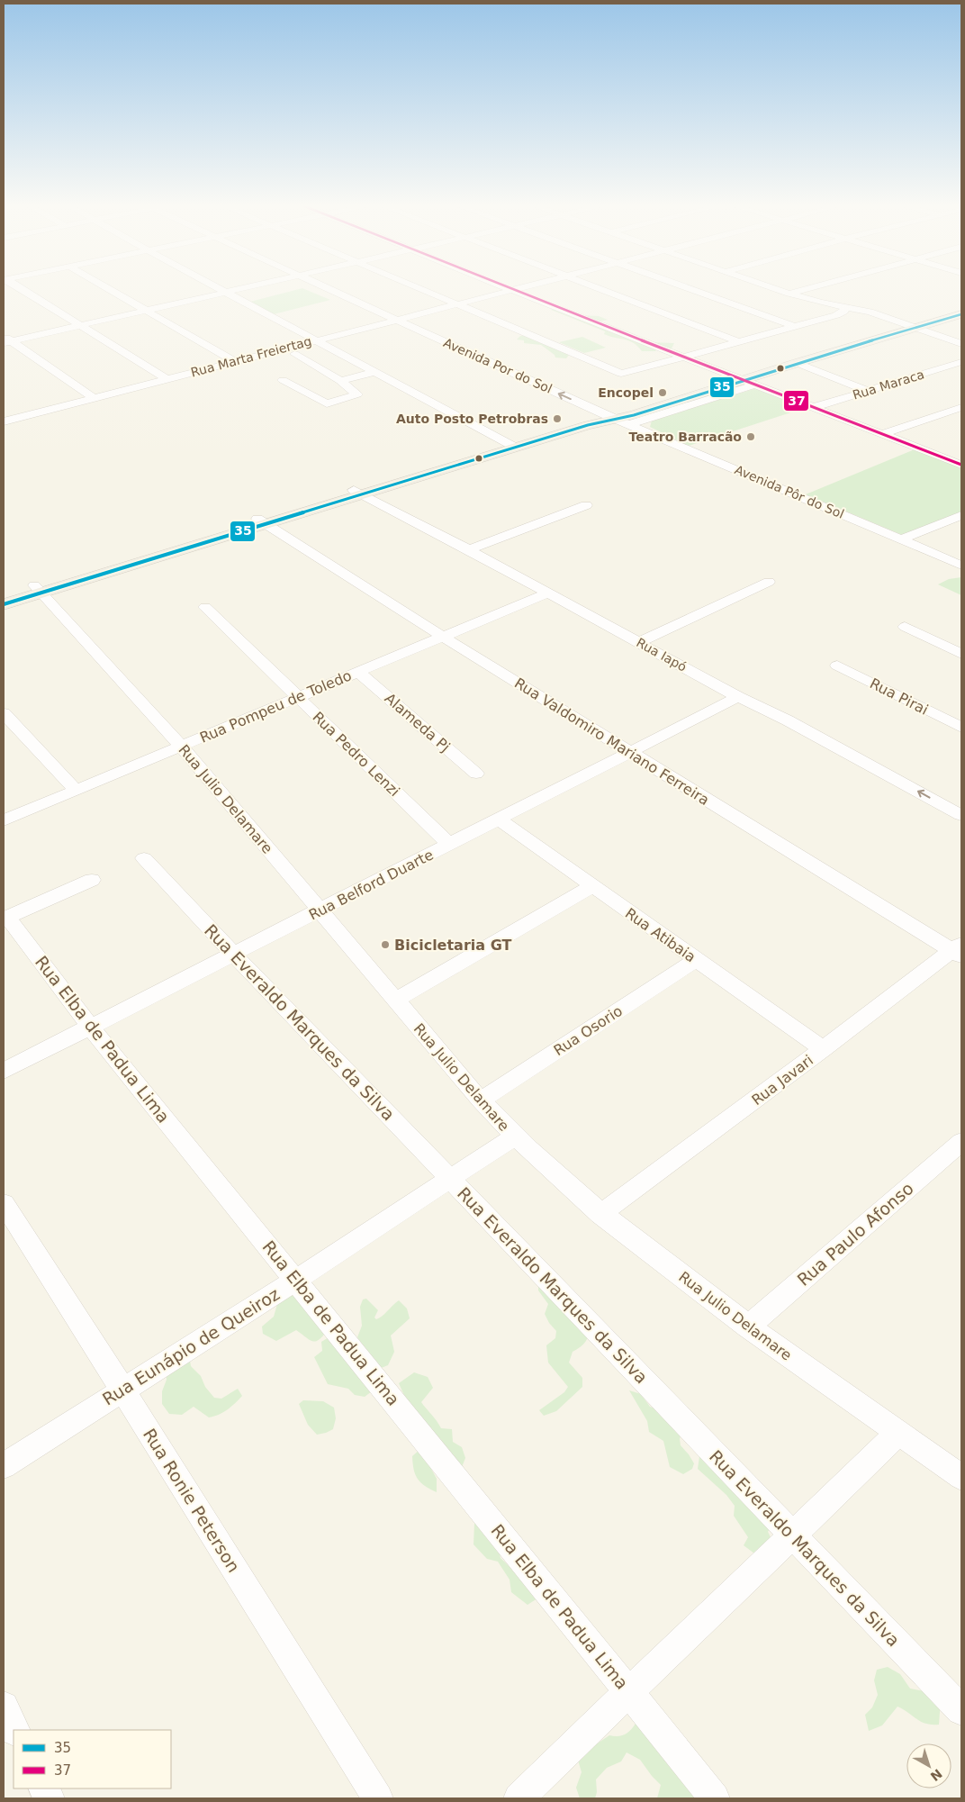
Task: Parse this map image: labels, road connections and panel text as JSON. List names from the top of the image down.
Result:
{
  "streets": {
    "street": [
      "Rua Marta Freiertag",
      "Avenida Por do Sol",
      "Rua Maraca",
      "Avenida Pôr do Sol",
      "Rua Iapó",
      "Rua Pirai",
      "Rua Pompeu de Toledo",
      "Alameda Pj",
      "Rua Valdomiro Mariano Ferreira",
      "Rua Pedro Lenzi",
      "Rua Julio Delamare",
      "Rua Belford Duarte",
      "Rua Atibaia",
      "Rua Everaldo Marques da Silva",
      "Rua Osorio",
      "Rua Elba de Padua Lima",
      "Rua Javari",
      "Rua Paulo Afonso",
      "Rua Eunápio de Queiroz",
      "Rua Ronie Peterson"
    ]
  },
  "crossings": [
    ["Rua Marta Freiertag", "Avenida Por do Sol"],
    ["Avenida Por do Sol", "Avenida Pôr do Sol"],
    ["Rua Iapó", "Rua Pompeu de Toledo"],
    ["Rua Iapó", "Rua Belford Duarte"],
    ["Rua Pompeu de Toledo", "Alameda Pj"],
    ["Rua Pompeu de Toledo", "Rua Valdomiro Mariano Ferreira"],
    ["Rua Pompeu de Toledo", "Rua Pedro Lenzi"],
    ["Rua Pompeu de Toledo", "Rua Julio Delamare"],
    ["Rua Valdomiro Mariano Ferreira", "Rua Belford Duarte"],
    ["Rua Valdomiro Mariano Ferreira", "Rua Javari"],
    ["Rua Pedro Lenzi", "Rua Belford Duarte"],
    ["Rua Julio Delamare", "Rua Belford Duarte"],
    ["Rua Julio Delamare", "Rua Osorio"],
    ["Rua Julio Delamare", "Rua Javari"],
    ["Rua Julio Delamare", "Rua Paulo Afonso"],
    ["Rua Julio Delamare", "Rua Eunápio de Queiroz"],
    ["Rua Belford Duarte", "Rua Atibaia"],
    ["Rua Belford Duarte", "Rua Everaldo Marques da Silva"],
    ["Rua Belford Duarte", "Rua Elba de Padua Lima"],
    ["Rua Atibaia", "Rua Osorio"],
    ["Rua Atibaia", "Rua Javari"],
    ["Rua Everaldo Marques da Silva", "Rua Eunápio de Queiroz"],
    ["Rua Elba de Padua Lima", "Rua Eunápio de Queiroz"],
    ["Rua Eunápio de Queiroz", "Rua Ronie Peterson"]
  ],
  "places": [
    "Encopel",
    "Auto Posto Petrobras",
    "Teatro Barracão",
    "Bicicletaria GT"
  ],
  "lines": ["transit line 37", "transit line 35"],
  "legend": ["35", "37"],
  "north": "bottom right"
}
